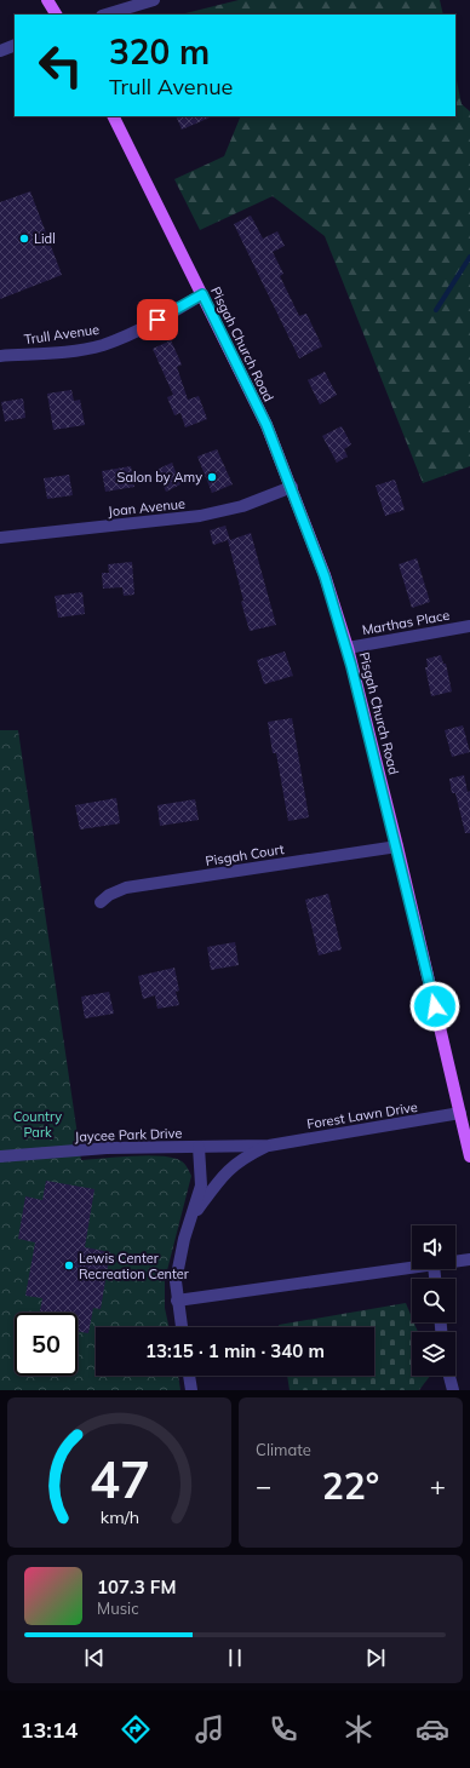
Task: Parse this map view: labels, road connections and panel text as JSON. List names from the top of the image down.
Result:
{
  "streets": {
    "main road": ["Pisgah Church Road"],
    "street": [
      "Trull Avenue",
      "Joan Avenue",
      "Marthas Place",
      "Pisgah Court",
      "Forest Lawn Drive",
      "Jaycee Park Drive"
    ]
  },
  "crossings": [
    ["Trull Avenue", "Pisgah Church Road"],
    ["Pisgah Church Road", "Joan Avenue"],
    ["Pisgah Church Road", "Marthas Place"],
    ["Pisgah Church Road", "Pisgah Court"],
    ["Pisgah Church Road", "Forest Lawn Drive"],
    ["Forest Lawn Drive", "Jaycee Park Drive"]
  ],
  "parks": ["Country Park"],
  "places": ["Lidl", "Salon by Amy", "Lewis Center Recreation Center"],
  "page": {
    "turn": ["320 m", "Trull Avenue"],
    "limit": "50",
    "trip": "13:15 · 1 min · 340 m",
    "tile": "Climate",
    "heat": ["−", "22°", "+"],
    "song": ["107.3 FM", "Music"],
    "tabs": "13:14",
    "gauge": ["47", "km/h"]
  }
}
